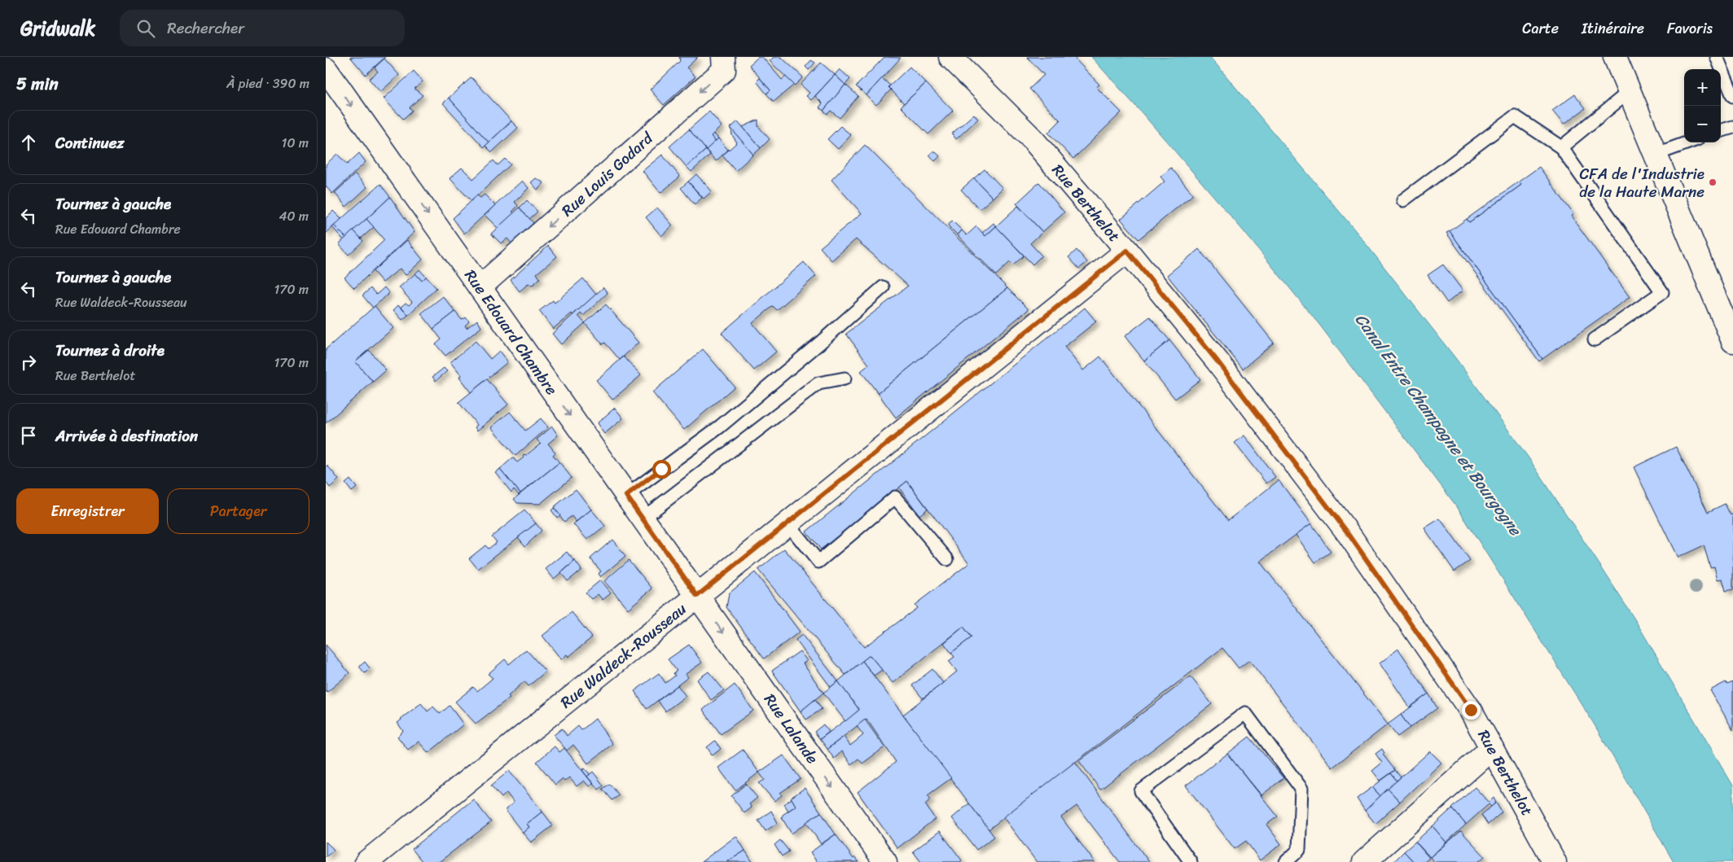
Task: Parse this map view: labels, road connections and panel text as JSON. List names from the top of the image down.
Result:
{
  "streets": {
    "street": [
      "Rue Louis Godard",
      "Rue Berthelot",
      "Rue Edouard Chambre",
      "Rue Waldeck-Rousseau",
      "Rue Lalande"
    ]
  },
  "crossings": [
    ["Rue Louis Godard", "Rue Edouard Chambre"],
    ["Rue Berthelot", "Rue Waldeck-Rousseau"],
    ["Rue Edouard Chambre", "Rue Waldeck-Rousseau"],
    ["Rue Edouard Chambre", "Rue Lalande"],
    ["Rue Waldeck-Rousseau", "Rue Lalande"]
  ],
  "one_way": ["Rue Louis Godard", "Rue Edouard Chambre", "Rue Lalande"],
  "water": ["Canal Entre Champagne et Bourgogne"],
  "places": ["CFA de l'Industrie de la Haute Marne"],
  "page": {
    "header": "Gridwalk",
    "search": "Rechercher",
    "nav": ["Carte", "Itinéraire", "Favoris"],
    "heading": ["5 min", "À pied · 390 m"],
    "map_buttons": ["+", "−"],
    "list": [
      ["Continuez", "10 m"],
      ["Tournez à gauche", "Rue Edouard Chambre", "40 m"],
      ["Tournez à gauche", "Rue Waldeck-Rousseau", "170 m"],
      ["Tournez à droite", "Rue Berthelot", "170 m"],
      "Arrivée à destination"
    ],
    "buttons": ["Enregistrer", "Partager"]
  }
}
